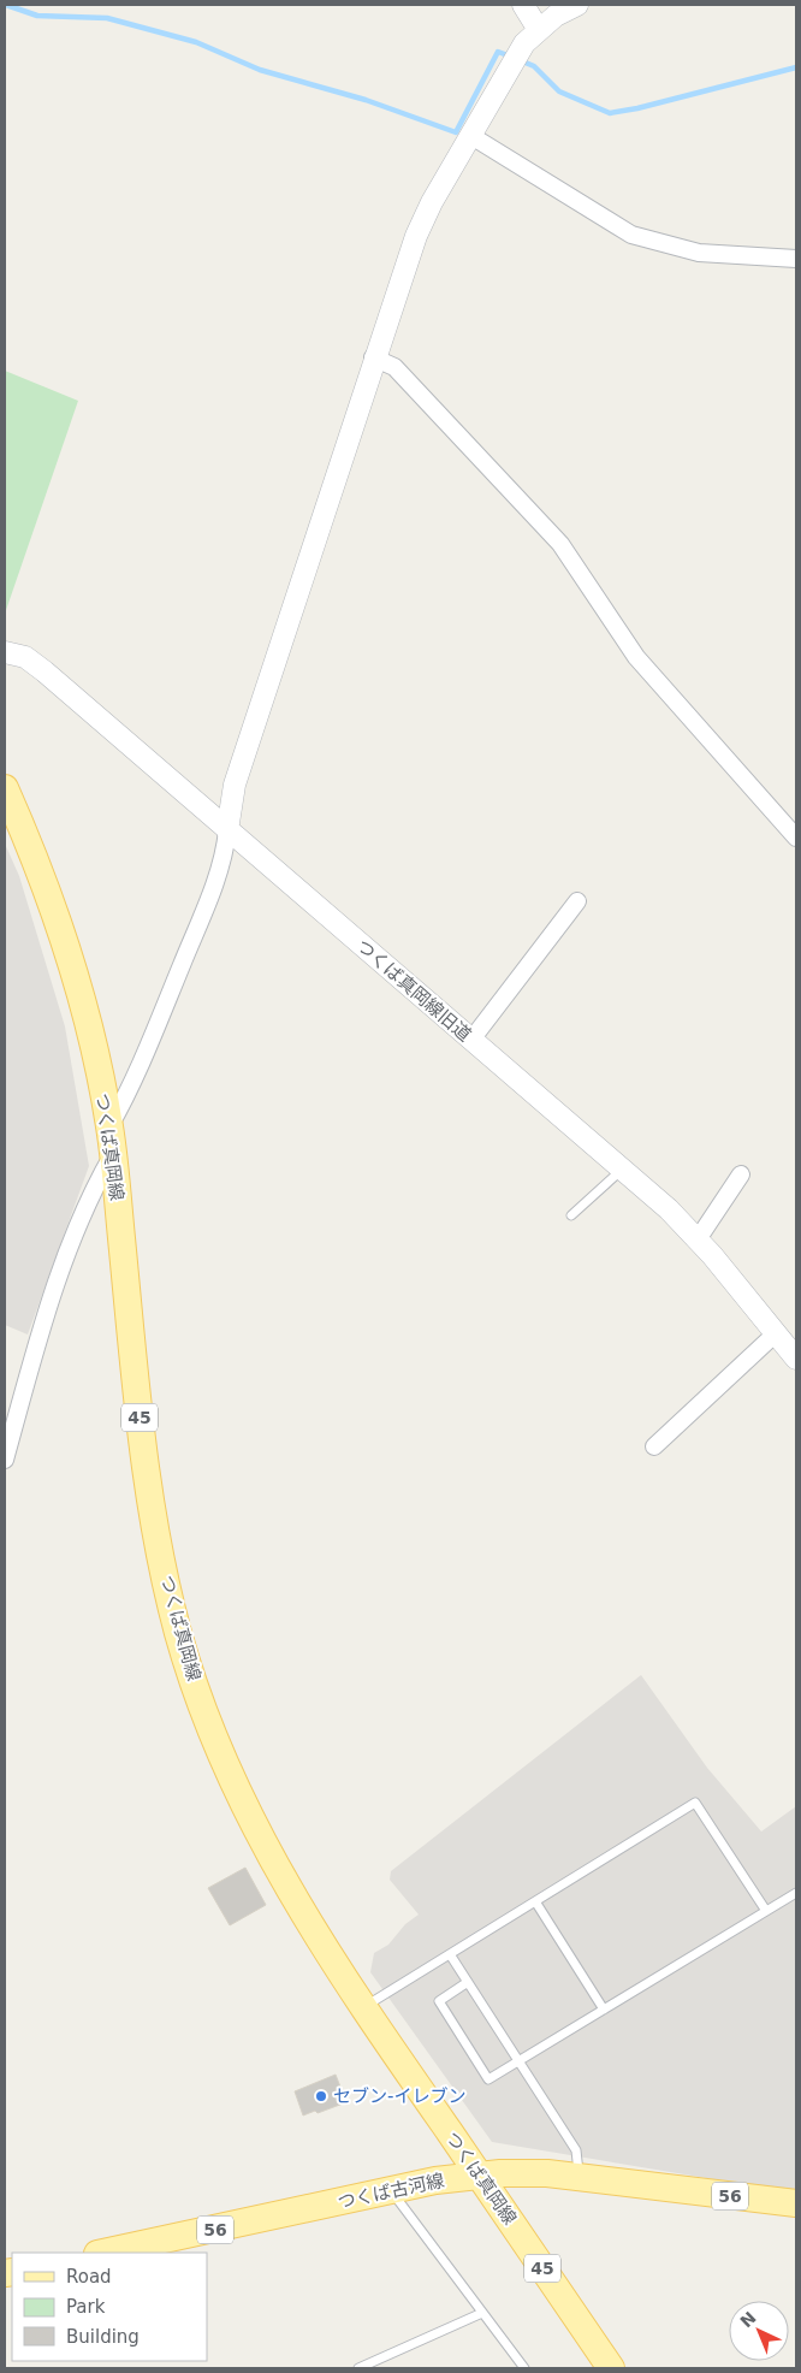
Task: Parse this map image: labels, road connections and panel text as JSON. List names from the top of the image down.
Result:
{
  "streets": {
    "main road": [
      "つくば真岡線",
      "45",
      "つくば古河線",
      "56"
    ],
    "street": ["つくば真岡線旧道"]
  },
  "crossings": [
    ["つくば真岡線", "つくば古河線"]
  ],
  "places": ["セブン-イレブン"],
  "legend": ["Road", "Park", "Building"],
  "north": "top left"
}
